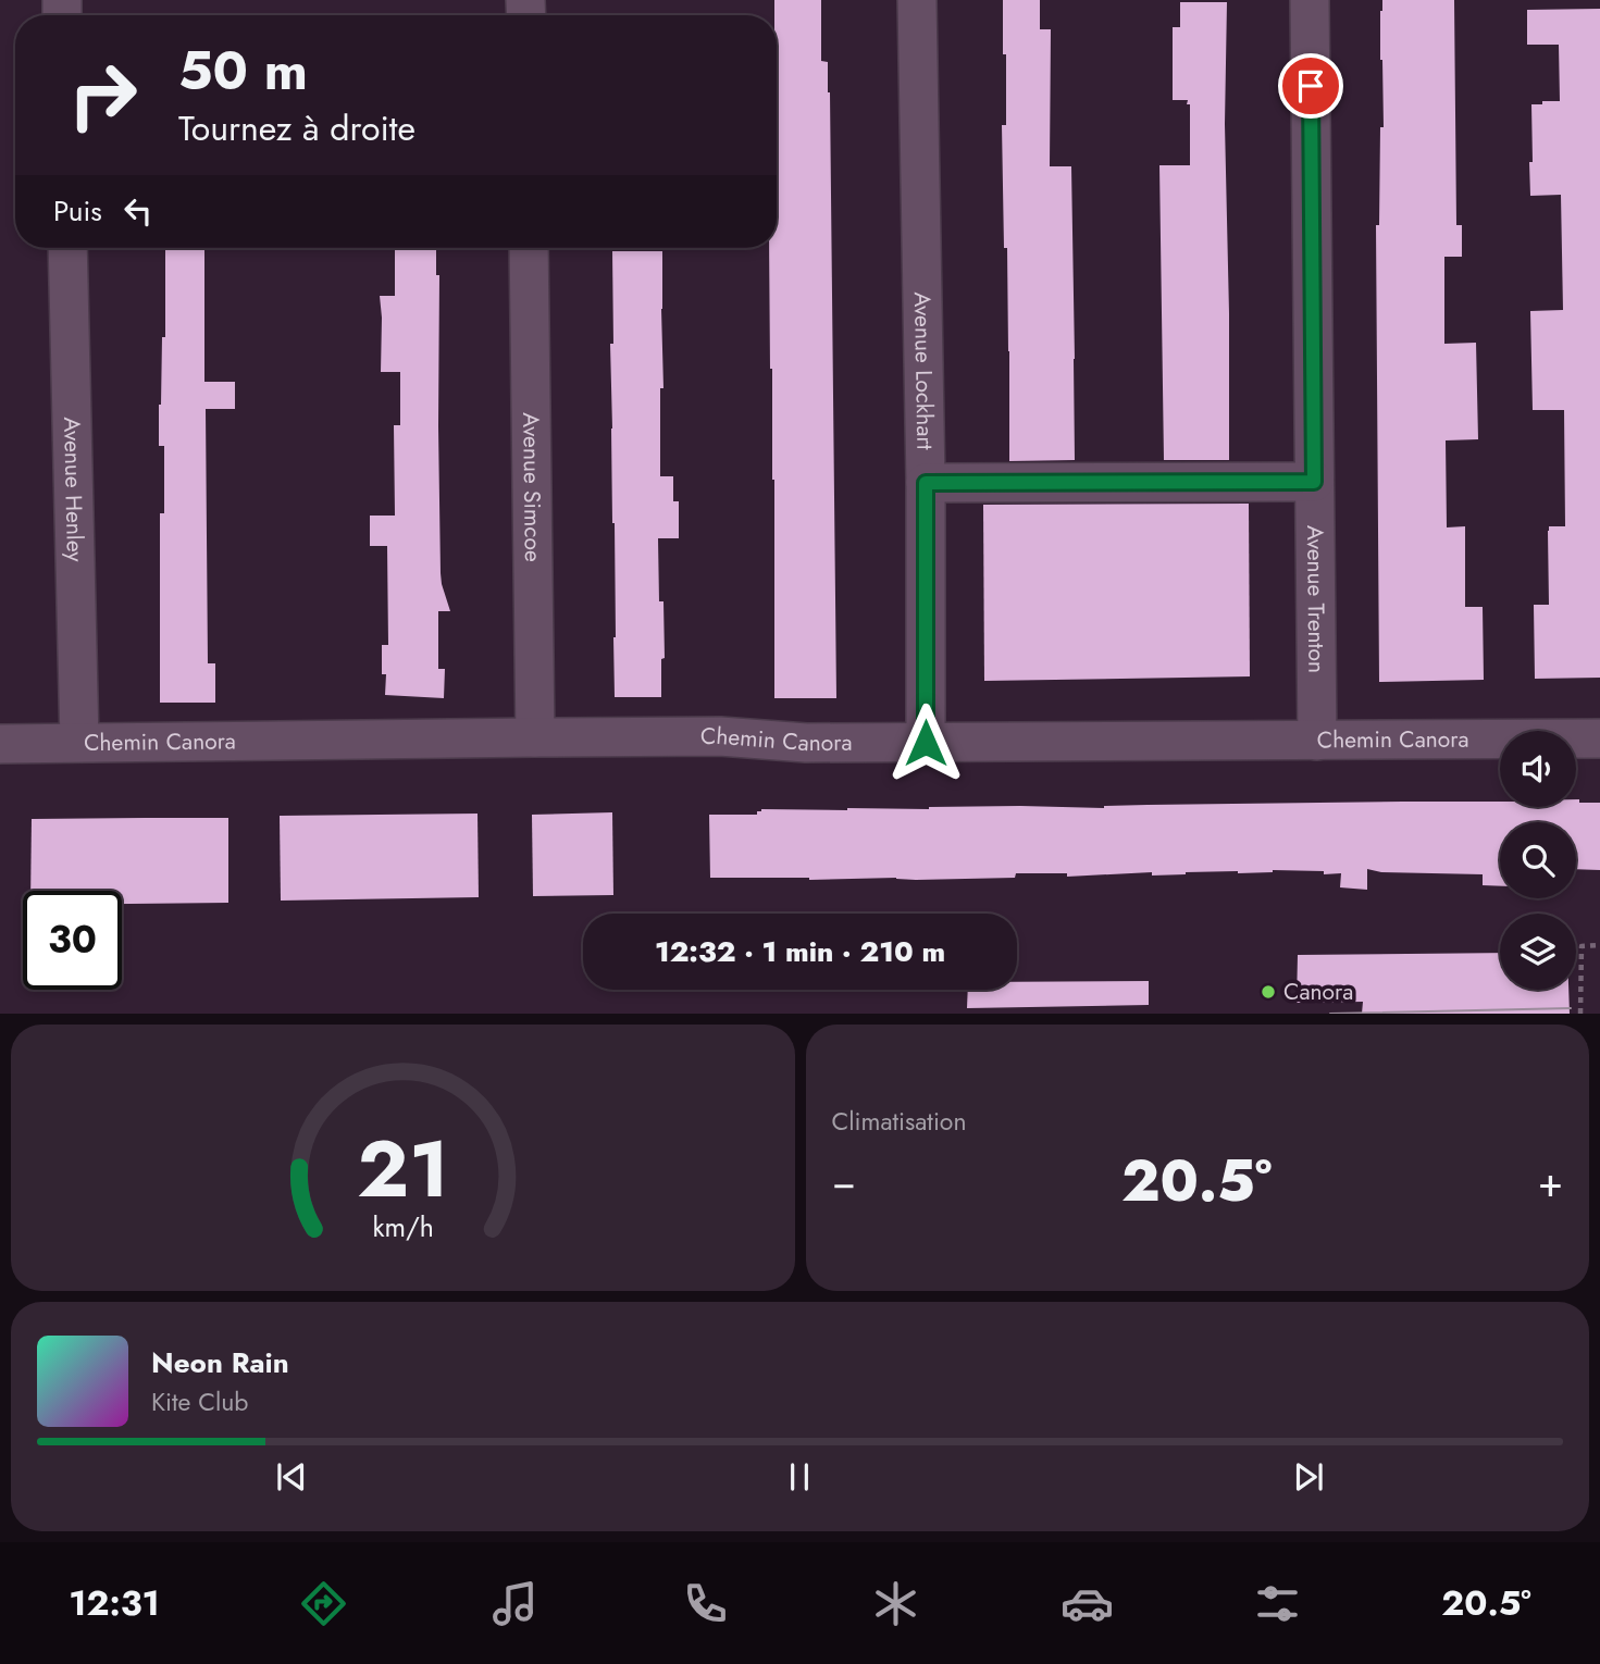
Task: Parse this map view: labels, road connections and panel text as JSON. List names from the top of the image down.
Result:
{
  "streets": {
    "street": [
      "Avenue Lockhart",
      "Avenue Simcoe",
      "Avenue Henley",
      "Avenue Trenton",
      "Chemin Canora"
    ]
  },
  "crossings": [
    ["Avenue Lockhart", "Chemin Canora"],
    ["Avenue Simcoe", "Chemin Canora"],
    ["Avenue Henley", "Chemin Canora"],
    ["Avenue Trenton", "Chemin Canora"]
  ],
  "places": ["Canora"],
  "page": {
    "turn": ["50 m", "Tournez à droite"],
    "then": "Puis",
    "limit": "30",
    "trip": "12:32 · 1 min · 210 m",
    "tile": "Climatisation",
    "heat": ["−", "20.5°", "+"],
    "song": ["Neon Rain", "Kite Club"],
    "tabs": ["12:31", "20.5°"],
    "gauge": ["21", "km/h"]
  }
}
